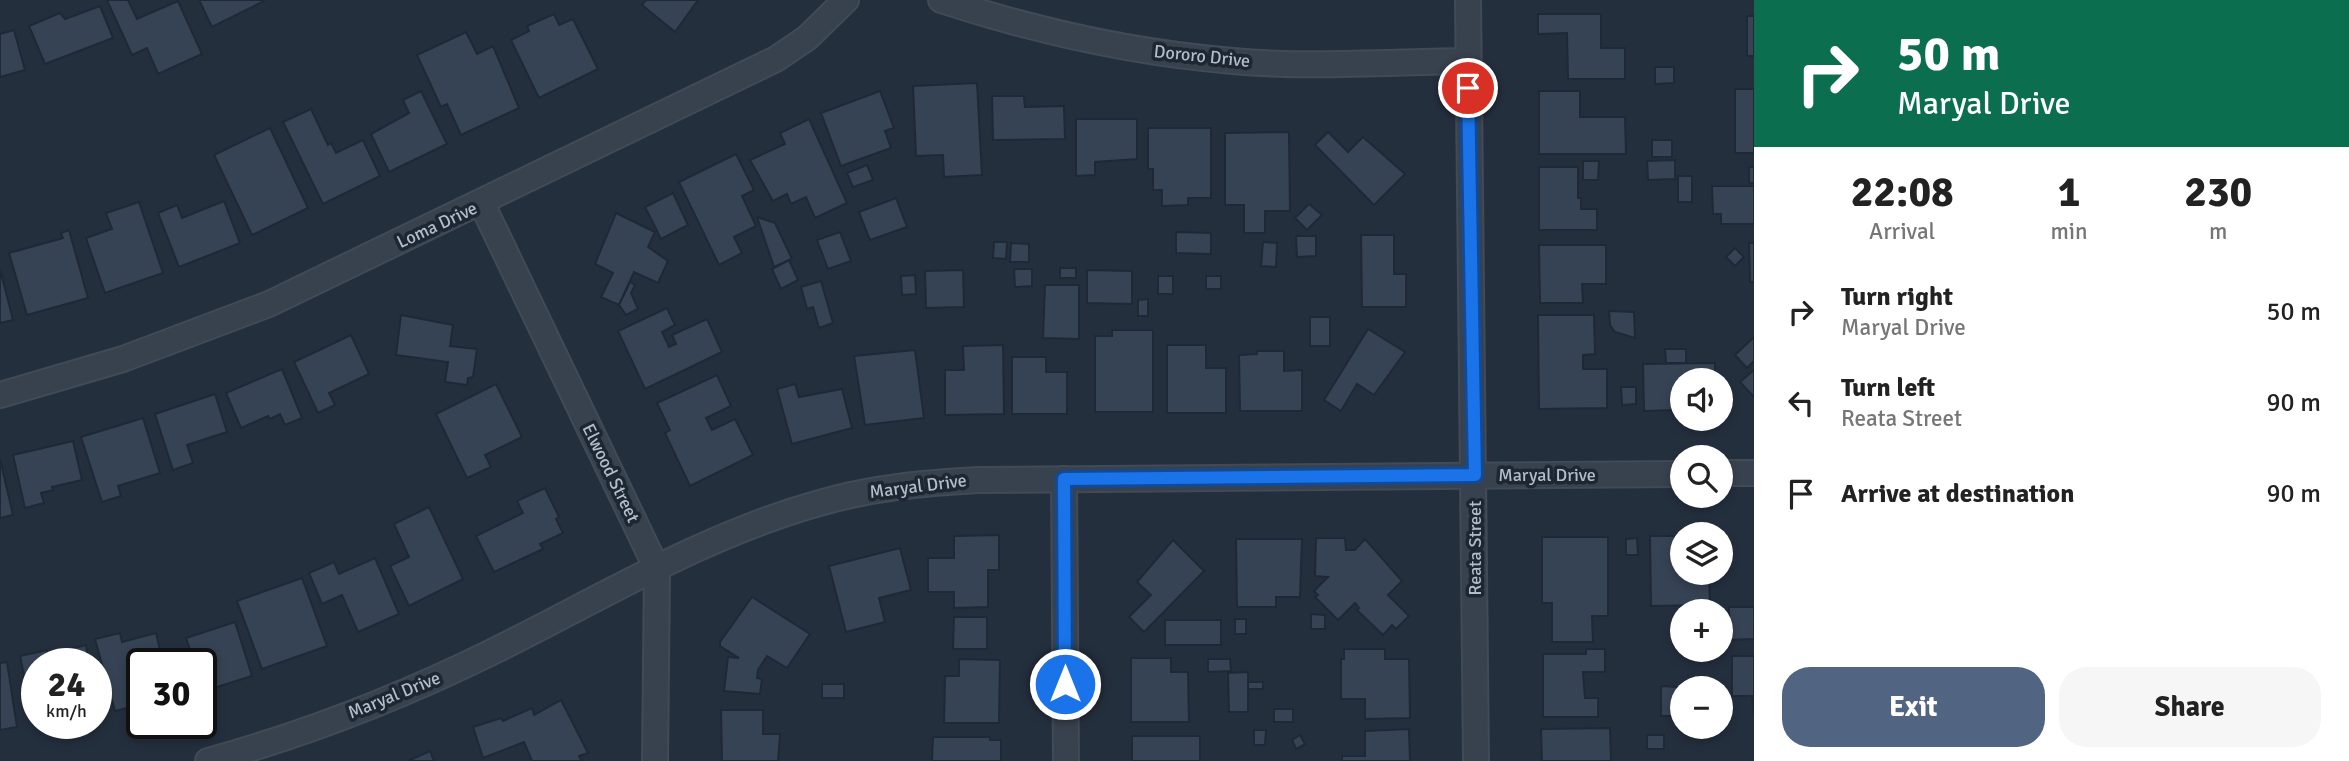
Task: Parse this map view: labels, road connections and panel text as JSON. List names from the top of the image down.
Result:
{
  "streets": {
    "street": [
      "Dororo Drive",
      "Loma Drive",
      "Elwood Street",
      "Maryal Drive",
      "Reata Street"
    ]
  },
  "crossings": [
    ["Dororo Drive", "Reata Street"],
    ["Loma Drive", "Elwood Street"],
    ["Elwood Street", "Maryal Drive"],
    ["Maryal Drive", "Reata Street"]
  ],
  "page": {
    "turn": ["50 m", "Maryal Drive"],
    "eta": [
      "22:08",
      "Arrival",
      "1",
      "min",
      "230",
      "m"
    ],
    "list": [
      {
        "name": "Turn right",
        "note": "Maryal Drive",
        "value": "50 m"
      },
      {
        "name": "Turn left",
        "note": "Reata Street",
        "value": "90 m"
      },
      {
        "name": "Arrive at destination",
        "value": "90 m"
      }
    ],
    "map_buttons": ["+", "−"],
    "speed": "24 km/h",
    "limit": "30",
    "buttons": ["Exit", "Share"]
  }
}
